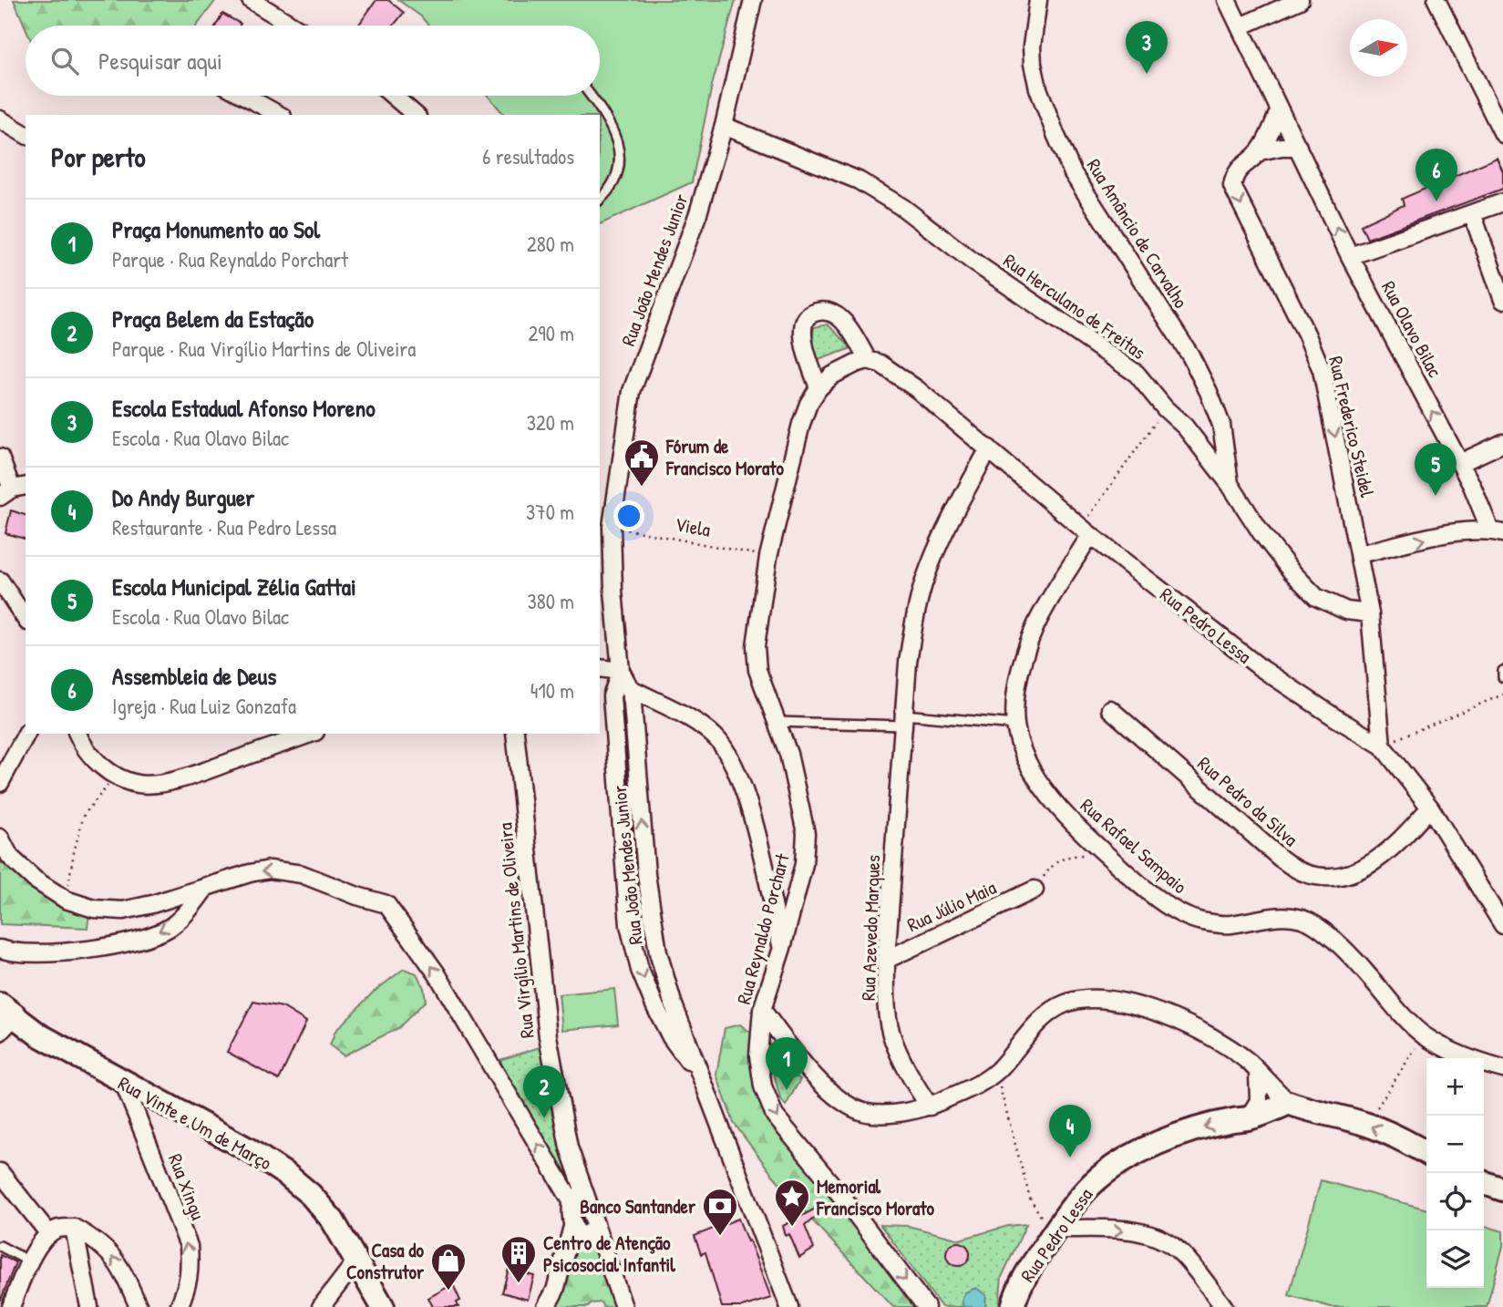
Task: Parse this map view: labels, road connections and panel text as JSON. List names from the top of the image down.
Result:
{
  "streets": {
    "main road": ["Rua Pedro Lessa", "Rua Vinte e Um de Março"],
    "street": [
      "Rua Amâncio de Carvalho",
      "Rua João Mendes Junior",
      "Rua Herculano de Freitas",
      "Rua Olavo Bilac",
      "Rua Frederico Steidel",
      "Rua Pedro da Silva",
      "Rua Rafael Sampaio",
      "Rua Júlio Maia",
      "Rua Azevedo Marques",
      "Rua Reynaldo Porchart",
      "Rua Virgílio Martins de Oliveira",
      "Rua Xingu"
    ],
    "path": ["Viela"]
  },
  "crossings": [
    ["Rua Amâncio de Carvalho", "Rua Herculano de Freitas"],
    ["Rua João Mendes Junior", "Rua Herculano de Freitas"],
    ["Rua João Mendes Junior", "Viela"],
    ["Rua Herculano de Freitas", "Rua Frederico Steidel"],
    ["Rua Olavo Bilac", "Rua Frederico Steidel"],
    ["Rua Frederico Steidel", "Rua Pedro Lessa"],
    ["Viela", "Rua Reynaldo Porchart"],
    ["Rua Pedro Lessa", "Rua Pedro da Silva"],
    ["Rua Pedro Lessa", "Rua Rafael Sampaio"],
    ["Rua Pedro Lessa", "Rua Azevedo Marques"],
    ["Rua Pedro Lessa", "Rua Reynaldo Porchart"],
    ["Rua Júlio Maia", "Rua Azevedo Marques"],
    ["Rua Vinte e Um de Março", "Rua Xingu"]
  ],
  "one_way": ["Rua Olavo Bilac", "Rua Frederico Steidel"],
  "places": {
    "public building": ["Fórum de Francisco Morato"],
    "place": ["Memorial Francisco Morato"],
    "bank": ["Banco Santander"],
    "building": ["Centro de Atenção Psicosocial Infantil"],
    "shop": ["Casa do Construtor"]
  },
  "north": "right",
  "page": {
    "pins": [
      "3",
      "6",
      "5",
      "1",
      "2",
      "4"
    ],
    "search": "Pesquisar aqui",
    "heading": ["Por perto", "6 resultados"],
    "list": [
      {
        "mark": "1",
        "name": "Praça Monumento ao Sol",
        "note": "Parque · Rua Reynaldo Porchart",
        "value": "280 m"
      },
      {
        "mark": "2",
        "name": "Praça Belem da Estação",
        "note": "Parque · Rua Virgílio Martins de Oliveira",
        "value": "290 m"
      },
      {
        "mark": "3",
        "name": "Escola Estadual Afonso Moreno",
        "note": "Escola · Rua Olavo Bilac",
        "value": "320 m"
      },
      {
        "mark": "4",
        "name": "Do Andy Burguer",
        "note": "Restaurante · Rua Pedro Lessa",
        "value": "370 m"
      },
      {
        "mark": "5",
        "name": "Escola Municipal Zélia Gattai",
        "note": "Escola · Rua Olavo Bilac",
        "value": "380 m"
      },
      {
        "mark": "6",
        "name": "Assembleia de Deus",
        "note": "Igreja · Rua Luiz Gonzafa",
        "value": "410 m"
      }
    ],
    "map_buttons": ["+", "−"]
  }
}
